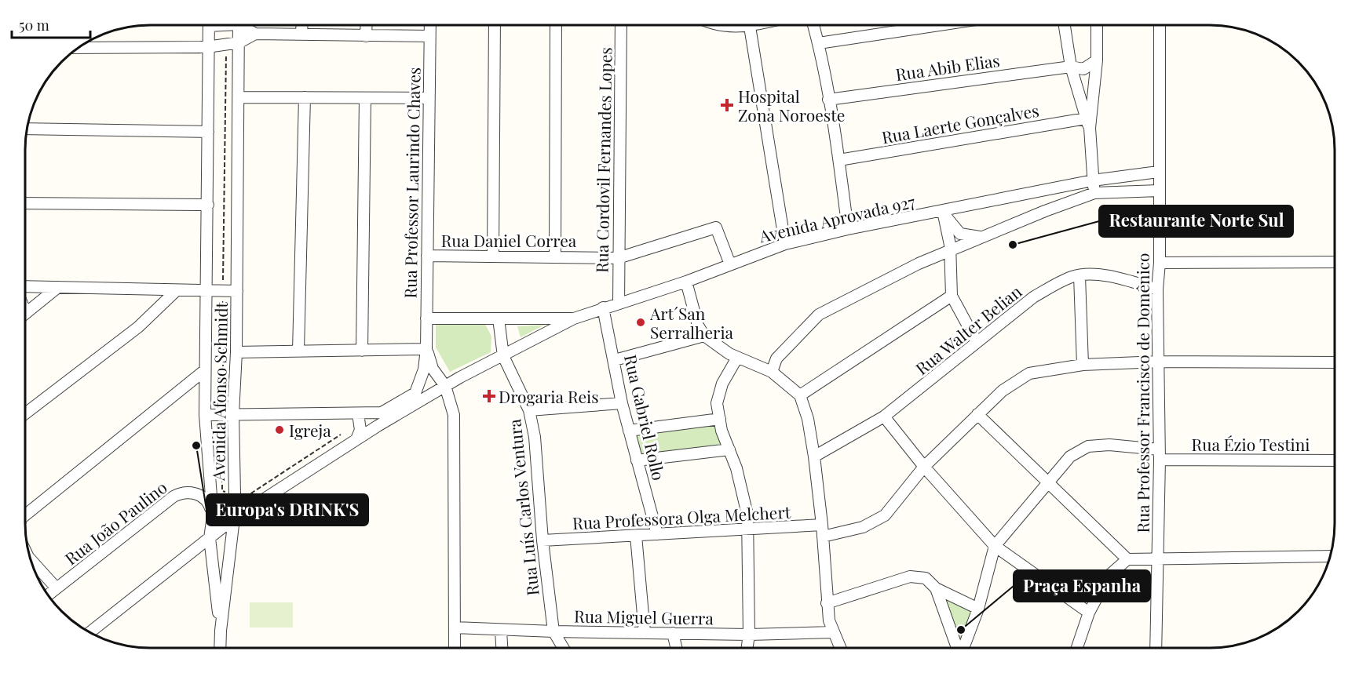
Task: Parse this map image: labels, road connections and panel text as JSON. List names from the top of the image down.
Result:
{
  "streets": {
    "street": [
      "Rua Abib Elias",
      "Rua Laerte Gonçalves",
      "Rua Cordovil Fernandes Lopes",
      "Rua Professor Laurindo Chaves",
      "Avenida Aprovada 927",
      "Rua Daniel Correa",
      "Rua Walter Belian",
      "Avenida Afonso Schmidt",
      "Rua Professor Francisco de Domênico",
      "Rua Gabriel Rollo",
      "Rua Ézio Testini",
      "Rua Luís Carlos Ventura",
      "Rua Professora Olga Melchert",
      "Rua João Paulino",
      "Rua Miguel Guerra"
    ]
  },
  "crossings": [
    ["Rua Cordovil Fernandes Lopes", "Avenida Aprovada 927"],
    ["Rua Cordovil Fernandes Lopes", "Rua Daniel Correa"],
    ["Rua Professor Laurindo Chaves", "Rua Daniel Correa"],
    ["Avenida Aprovada 927", "Rua Daniel Correa"],
    ["Avenida Aprovada 927", "Rua Professor Francisco de Domênico"],
    ["Avenida Aprovada 927", "Rua Gabriel Rollo"],
    ["Avenida Aprovada 927", "Rua Luís Carlos Ventura"],
    ["Rua Walter Belian", "Rua Professor Francisco de Domênico"],
    ["Avenida Afonso Schmidt", "Rua João Paulino"],
    ["Rua Professor Francisco de Domênico", "Rua Ézio Testini"],
    ["Rua Gabriel Rollo", "Rua Professora Olga Melchert"],
    ["Rua Luís Carlos Ventura", "Rua Professora Olga Melchert"],
    ["Rua Luís Carlos Ventura", "Rua Miguel Guerra"]
  ],
  "places": {
    "health": ["Hospital Zona Noroeste", "Drogaria Reis"],
    "other": [
      "Restaurante Norte Sul",
      "Art´San Serralheria",
      "Igreja",
      "Europa's DRINK'S",
      "Praça Espanha"
    ]
  },
  "scale_bar": "50 m"
}
